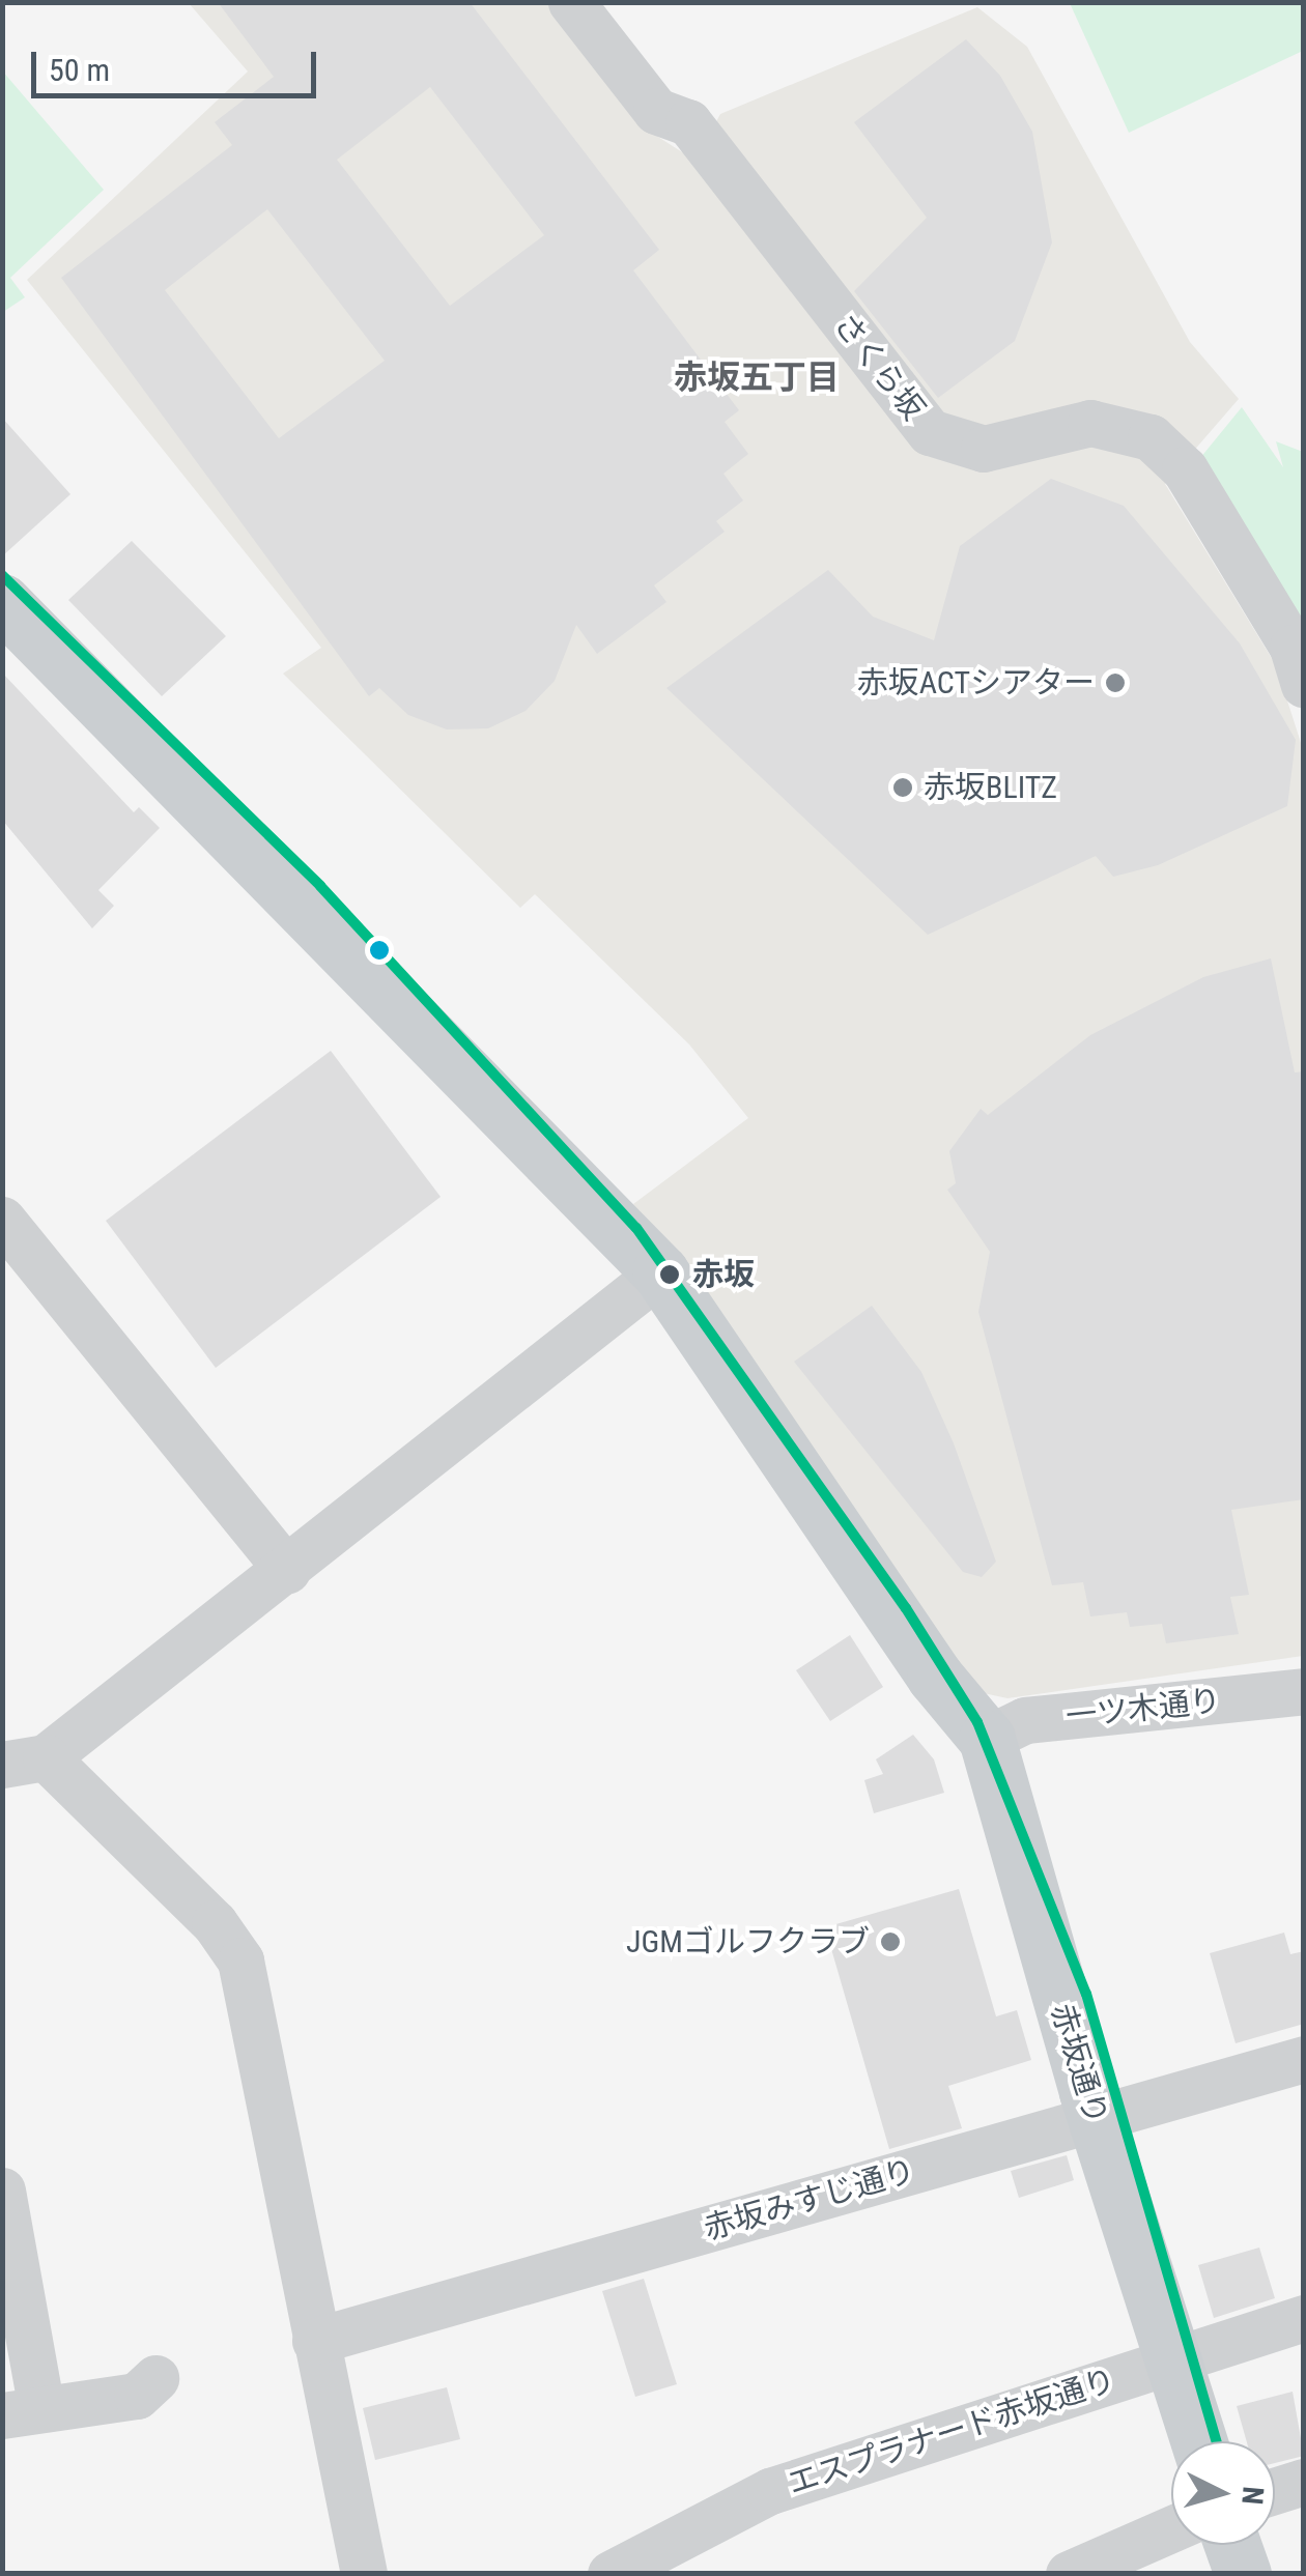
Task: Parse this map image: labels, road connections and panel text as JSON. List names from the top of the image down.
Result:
{
  "streets": {
    "main road": ["赤坂通り"],
    "street": [
      "さくら坂",
      "一ツ木通り",
      "赤坂みすじ通り",
      "エスプラナード赤坂通り"
    ]
  },
  "crossings": [
    ["一ツ木通り", "赤坂通り"],
    ["赤坂通り", "赤坂みすじ通り"],
    ["赤坂通り", "エスプラナード赤坂通り"]
  ],
  "districts": ["赤坂五丁目"],
  "places": [
    "赤坂ACTシアター",
    "赤坂BLITZ",
    "赤坂",
    "JGMゴルフクラブ"
  ],
  "scale_bar": "50 m",
  "north": "right"
}
